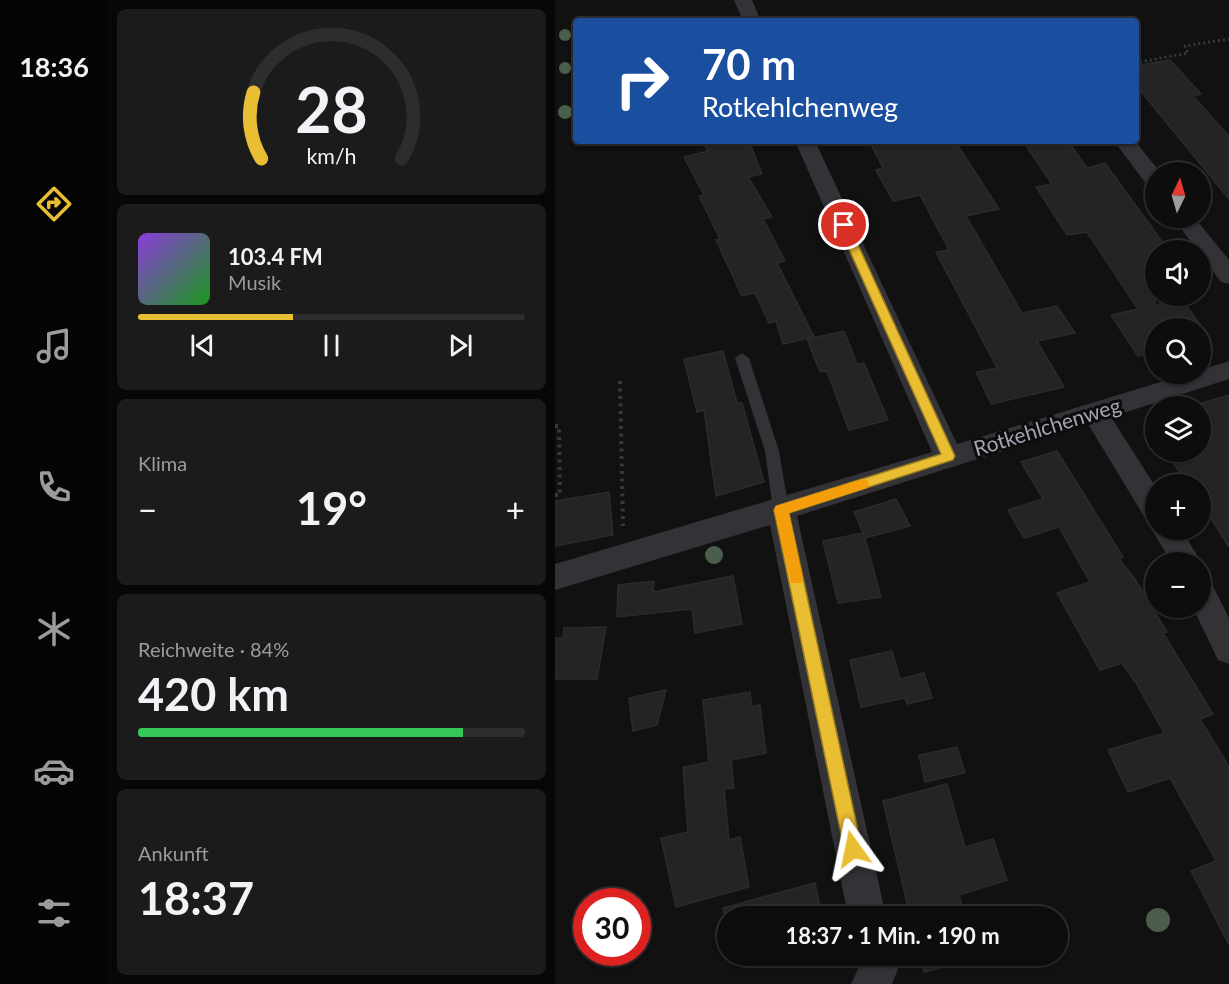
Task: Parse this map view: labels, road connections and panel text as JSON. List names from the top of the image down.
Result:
{
  "streets": {
    "street": ["Rotkehlchenweg"]
  },
  "north": "top",
  "page": {
    "tabs": "18:36",
    "turn": ["70 m", "Rotkehlchenweg"],
    "map_buttons": ["+", "−"],
    "song": ["103.4 FM", "Musik"],
    "tile": [
      "Klima",
      ["Reichweite · 84%", "420 km"],
      ["Ankunft", "18:37"]
    ],
    "heat": ["−", "19°", "+"],
    "limit": "30",
    "trip": "18:37 · 1 Min. · 190 m",
    "gauge": ["28", "km/h"]
  }
}
